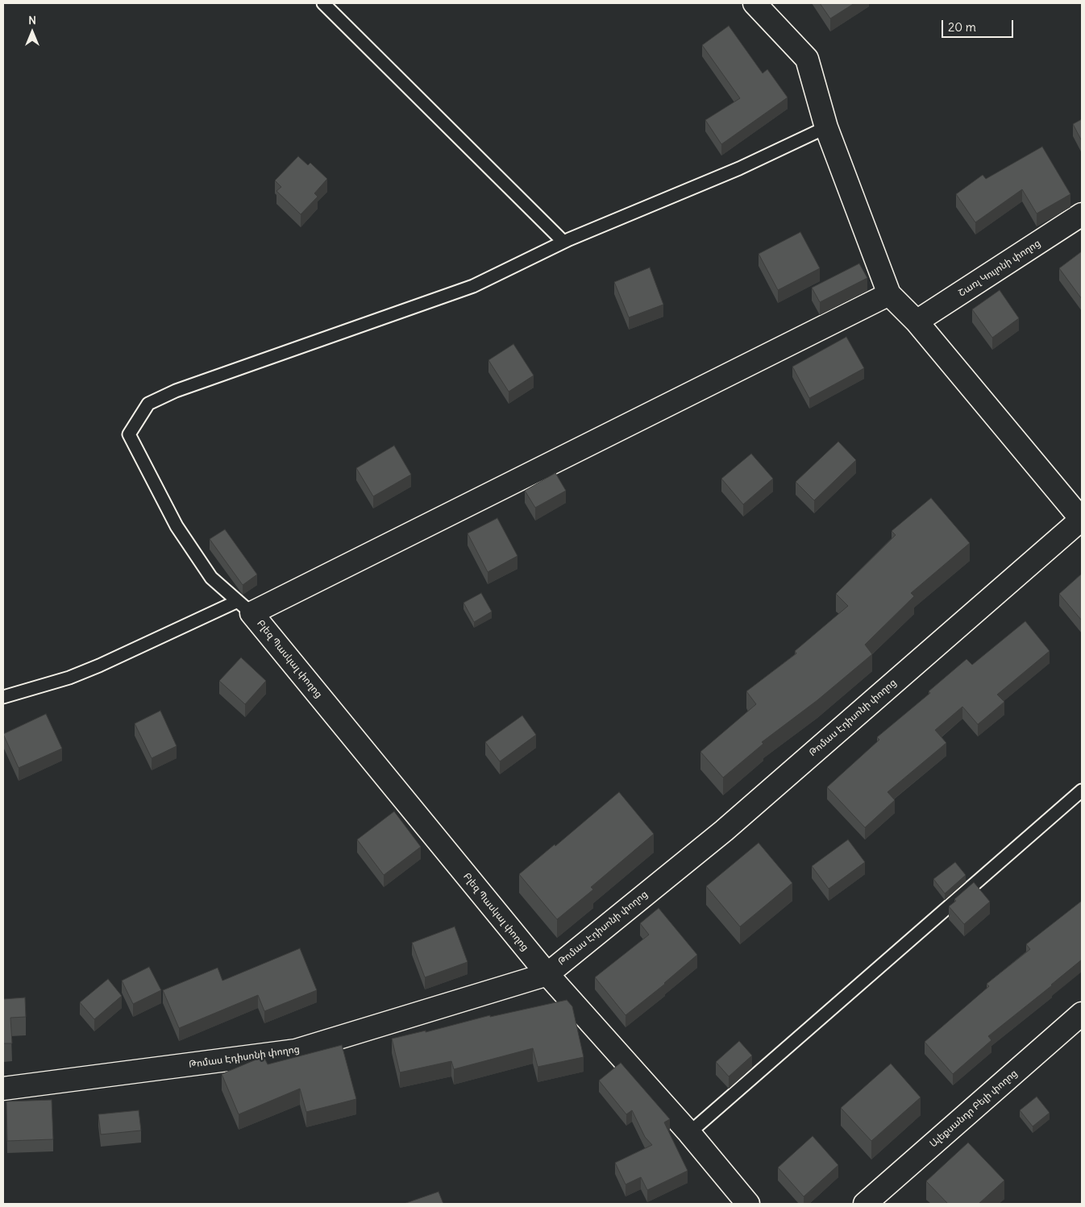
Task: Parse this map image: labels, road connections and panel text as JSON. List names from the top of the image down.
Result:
{
  "streets": {
    "street": [
      "Շառլ Կուլոնի փողոց",
      "Բլեզ Պասկալ փողոց",
      "Թոմաս Էդիսոնի փողոց",
      "Ալեքսանդր Բելի փողոց"
    ]
  },
  "crossings": [
    ["Բլեզ Պասկալ փողոց", "Թոմաս Էդիսոնի փողոց"]
  ],
  "scale_bar": "20 m",
  "north": "top"
}
